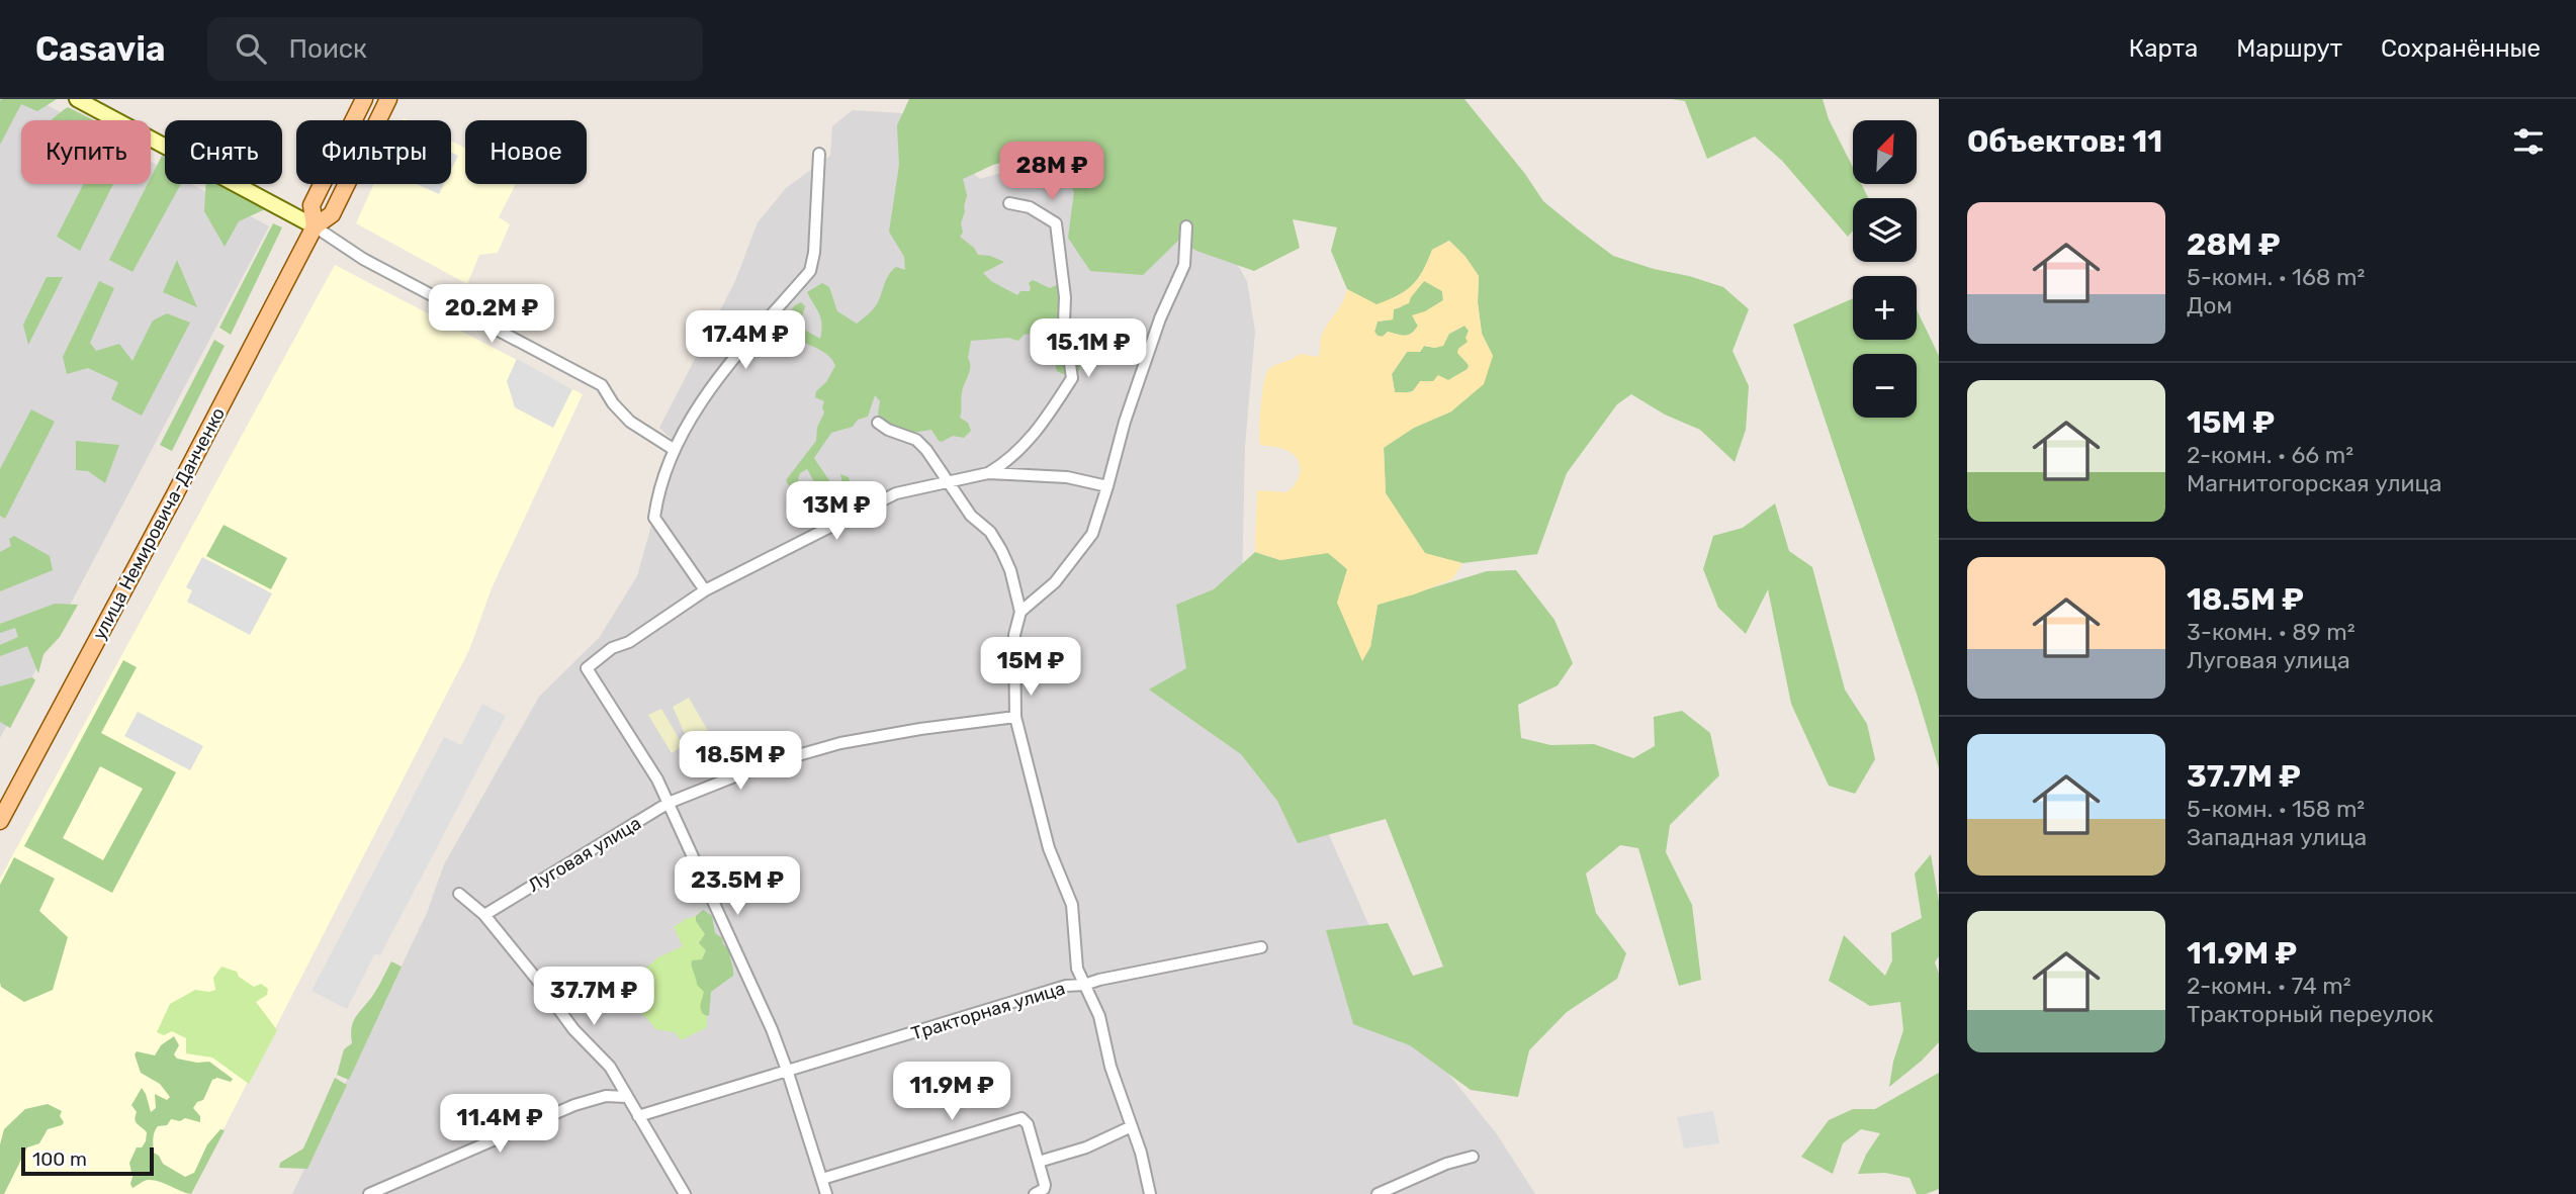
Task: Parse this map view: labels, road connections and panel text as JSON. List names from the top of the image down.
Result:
{
  "streets": {
    "main road": ["улица Немировича-Данченко"],
    "street": ["Луговая улица", "Тракторная улица"]
  },
  "scale_bar": "100 m",
  "north": "top right",
  "page": {
    "header": "Casavia",
    "search": "Поиск",
    "nav": ["Карта", "Маршрут", "Сохранённые"],
    "heading": "Объектов: 11",
    "map_buttons": ["+", "−"],
    "chip": [
      "Купить",
      "Снять",
      "Фильтры",
      "Новое"
    ],
    "price": [
      "28M ₽",
      "20.2M ₽",
      "17.4M ₽",
      "15.1M ₽",
      "13M ₽",
      "15M ₽",
      "18.5M ₽",
      "23.5M ₽",
      "37.7M ₽",
      "11.9M ₽",
      "11.4M ₽"
    ],
    "list": [
      {
        "name": "28M ₽",
        "note": "5-комн. · 168 m² · Дом"
      },
      {
        "name": "15M ₽",
        "note": "2-комн. · 66 m² · Магнитогорская улица"
      },
      {
        "name": "18.5M ₽",
        "note": "3-комн. · 89 m² · Луговая улица"
      },
      {
        "name": "37.7M ₽",
        "note": "5-комн. · 158 m² · Западная улица"
      },
      {
        "name": "11.9M ₽",
        "note": "2-комн. · 74 m² · Тракторный переулок"
      }
    ],
    "scale": "100 m"
  }
}
